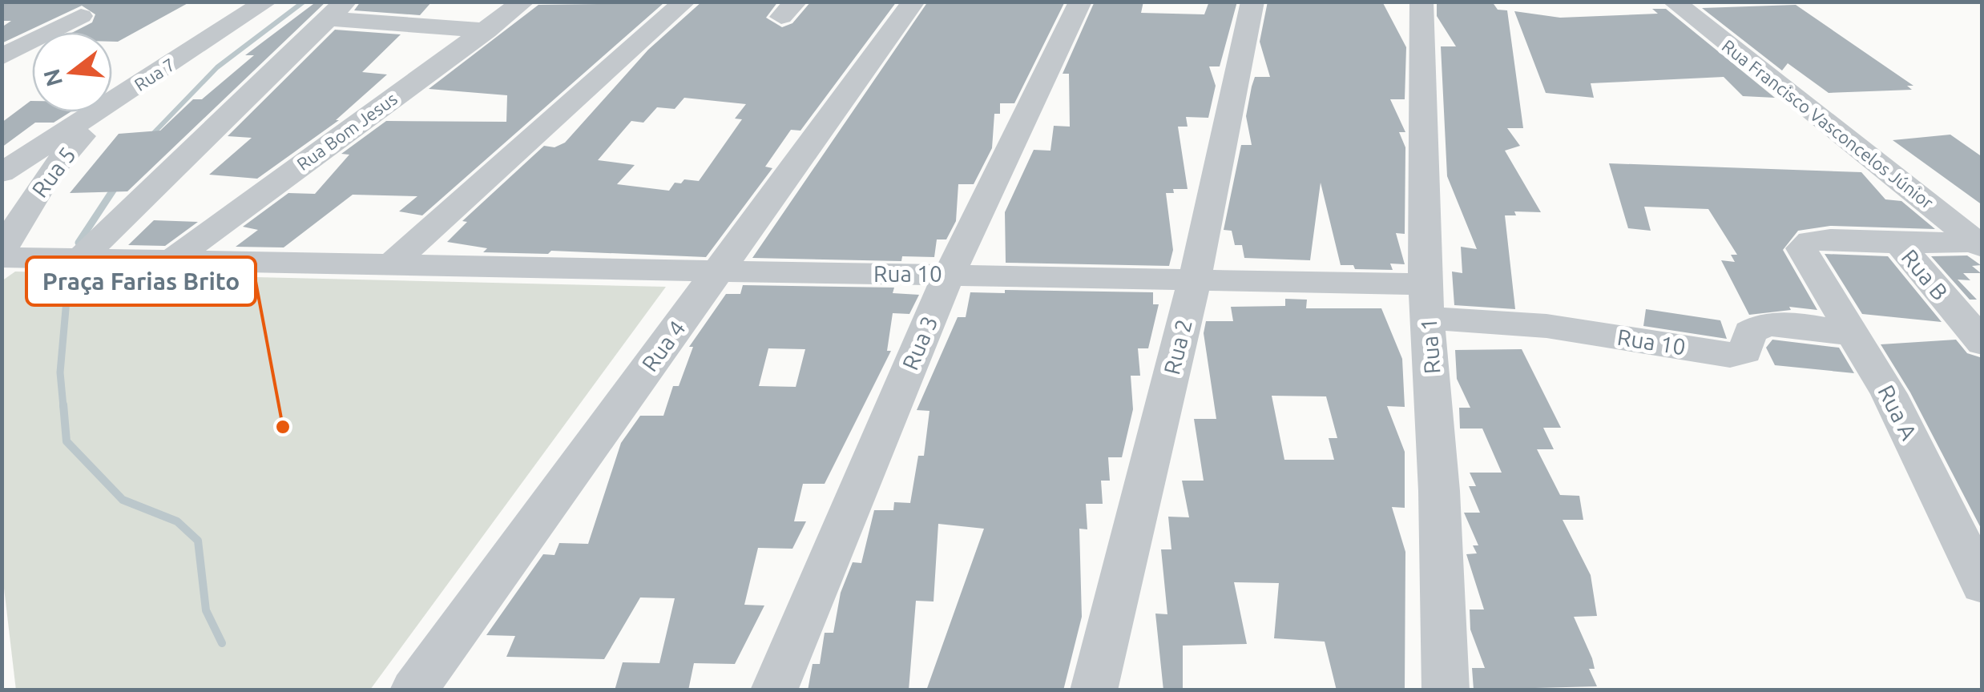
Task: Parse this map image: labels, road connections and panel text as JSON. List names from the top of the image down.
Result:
{
  "streets": {
    "street": [
      "Rua 7",
      "Rua Francisco Vasconcelos Júnior",
      "Rua Bom Jesus",
      "Rua 5",
      "Rua 10",
      "Rua B",
      "Rua 3",
      "Rua 4",
      "Rua 1",
      "Rua 2",
      "Rua A"
    ]
  },
  "crossings": [
    ["Rua 7", "Rua 5"],
    ["Rua Bom Jesus", "Rua 10"],
    ["Rua 5", "Rua 10"],
    ["Rua 10", "Rua 3"],
    ["Rua 10", "Rua 4"],
    ["Rua 10", "Rua 1"],
    ["Rua 10", "Rua 2"],
    ["Rua 10", "Rua A"],
    ["Rua B", "Rua A"]
  ],
  "places": ["Praça Farias Brito"],
  "north": "left"
}
